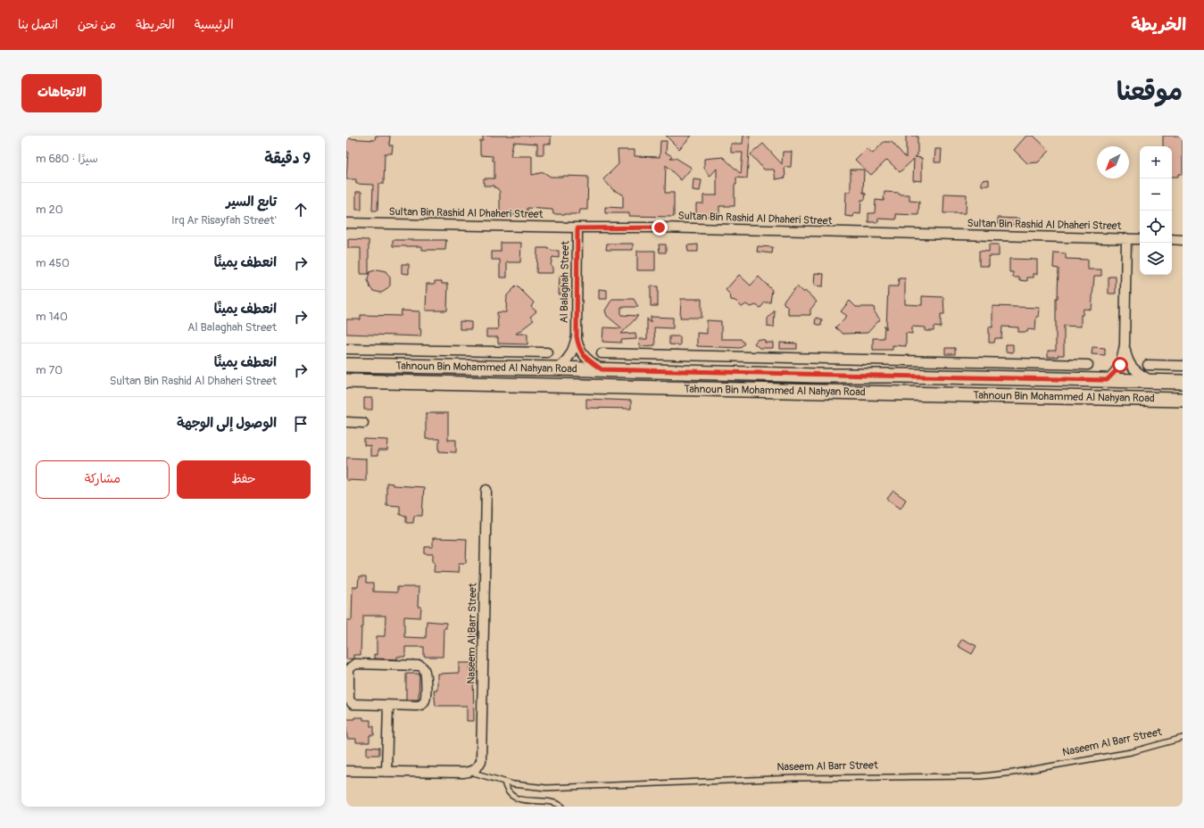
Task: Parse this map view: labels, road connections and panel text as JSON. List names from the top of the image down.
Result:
{
  "streets": {
    "main road": ["Tahnoun Bin Mohammed Al Nahyan Road"],
    "street": ["Sultan Bin Rashid Al Dhaheri Street", "Al Balaghah Street", "Naseem Al Barr Street"]
  },
  "crossings": [
    ["Sultan Bin Rashid Al Dhaheri Street", "Al Balaghah Street"],
    ["Al Balaghah Street", "Tahnoun Bin Mohammed Al Nahyan Road"]
  ],
  "north": "bottom left",
  "page": {
    "header": "الخريطة",
    "nav": [
      "الرئيسية",
      "الخريطة",
      "من نحن",
      "اتصل بنا"
    ],
    "title": "موقعنا",
    "buttons": [
      "الاتجاهات",
      ["حفظ", "مشاركة"]
    ],
    "heading": ["9 دقيقة", "سيرًا · 680 m"],
    "map_buttons": ["+", "−"],
    "list": [
      ["تابع السير", "'Irq Ar Risayfah Street", "20 m"],
      ["انعطف يمينًا", "450 m"],
      ["انعطف يمينًا", "Al Balaghah Street", "140 m"],
      ["انعطف يمينًا", "Sultan Bin Rashid Al Dhaheri Street", "70 m"],
      "الوصول إلى الوجهة"
    ]
  }
}
